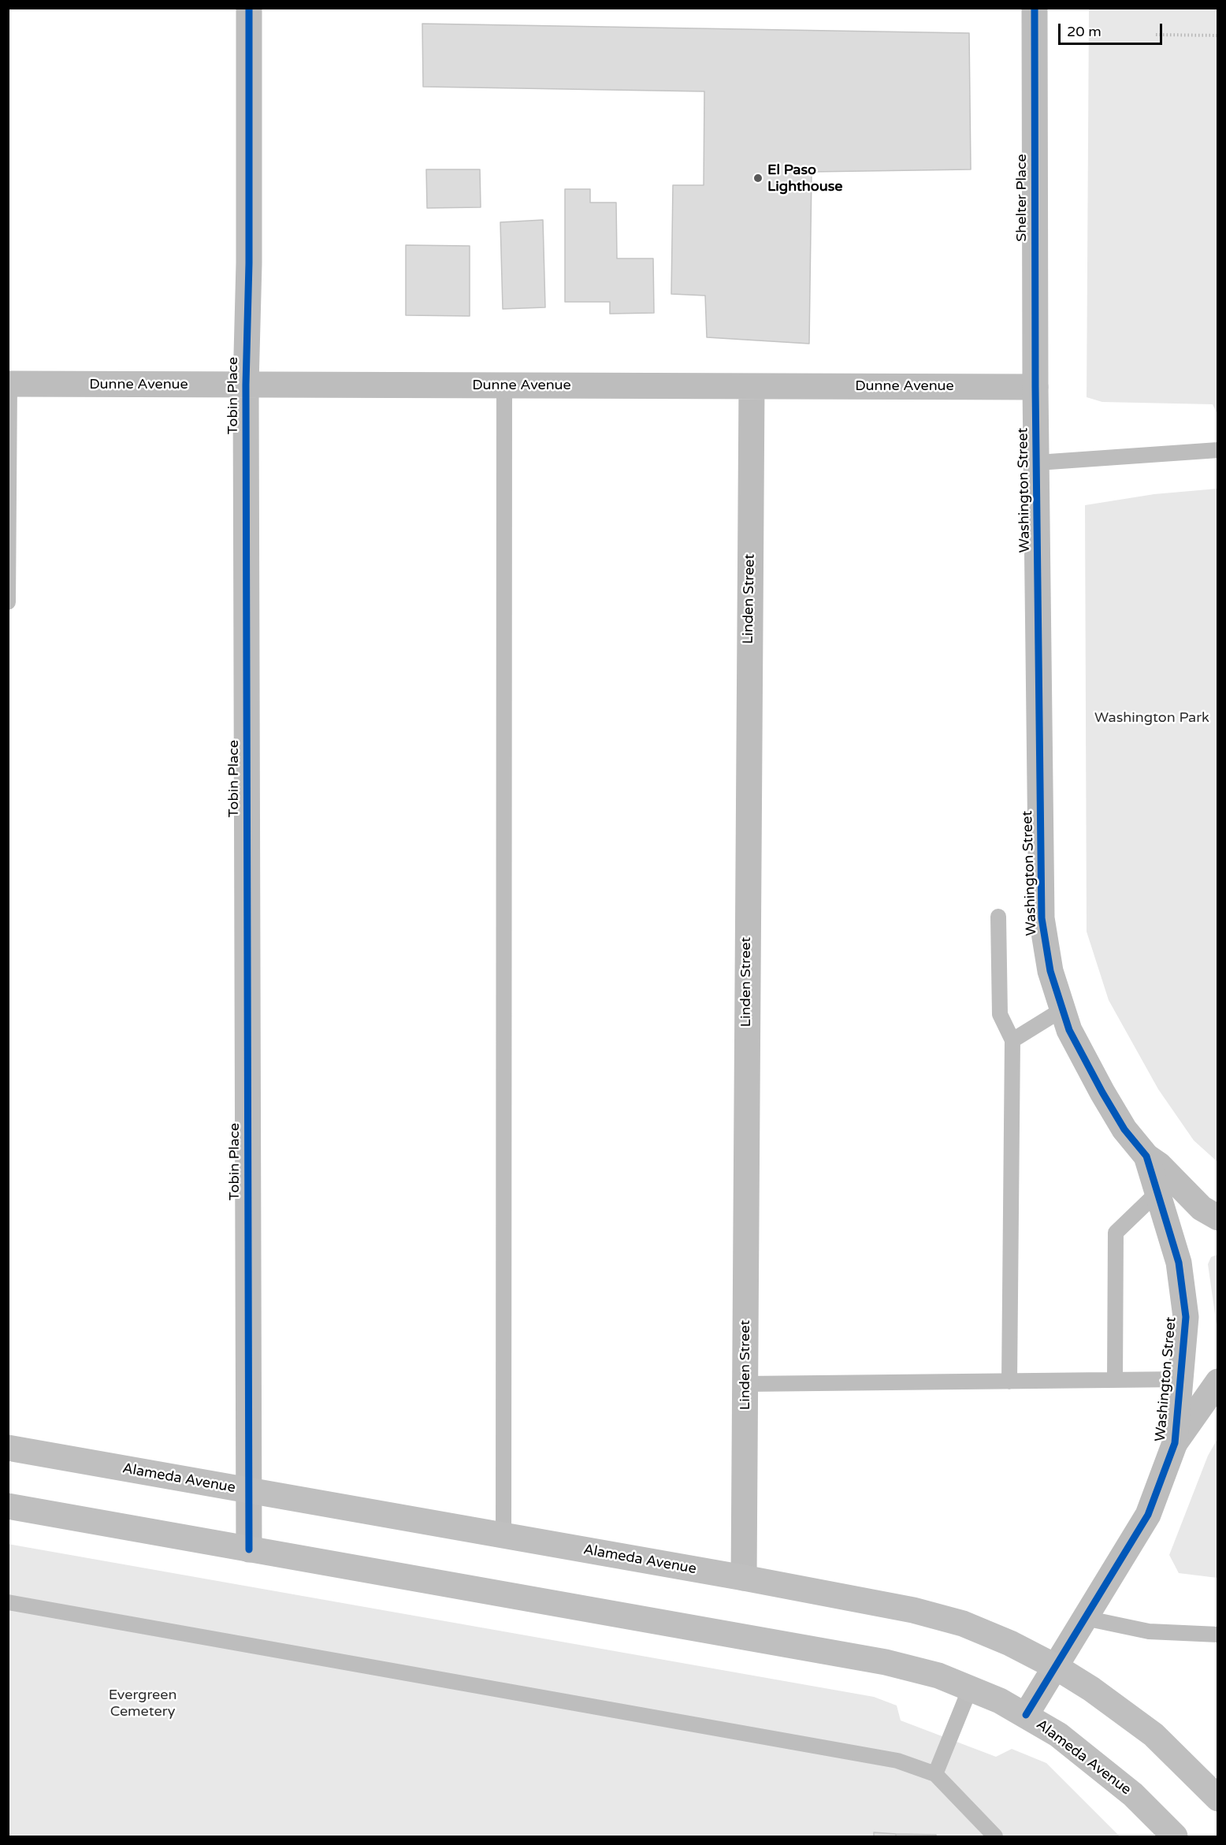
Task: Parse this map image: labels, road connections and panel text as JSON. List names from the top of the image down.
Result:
{
  "streets": {
    "main road": ["Alameda Avenue"],
    "street": [
      "Shelter Place",
      "Dunne Avenue",
      "Tobin Place",
      "Washington Street",
      "Linden Street"
    ]
  },
  "crossings": [
    ["Shelter Place", "Dunne Avenue"],
    ["Shelter Place", "Washington Street"],
    ["Dunne Avenue", "Tobin Place"],
    ["Dunne Avenue", "Washington Street"],
    ["Dunne Avenue", "Linden Street"],
    ["Tobin Place", "Alameda Avenue"],
    ["Washington Street", "Alameda Avenue"],
    ["Linden Street", "Alameda Avenue"]
  ],
  "parks": ["Washington Park", "Evergreen Cemetery"],
  "places": ["El Paso Lighthouse"],
  "scale_bar": "20 m"
}
